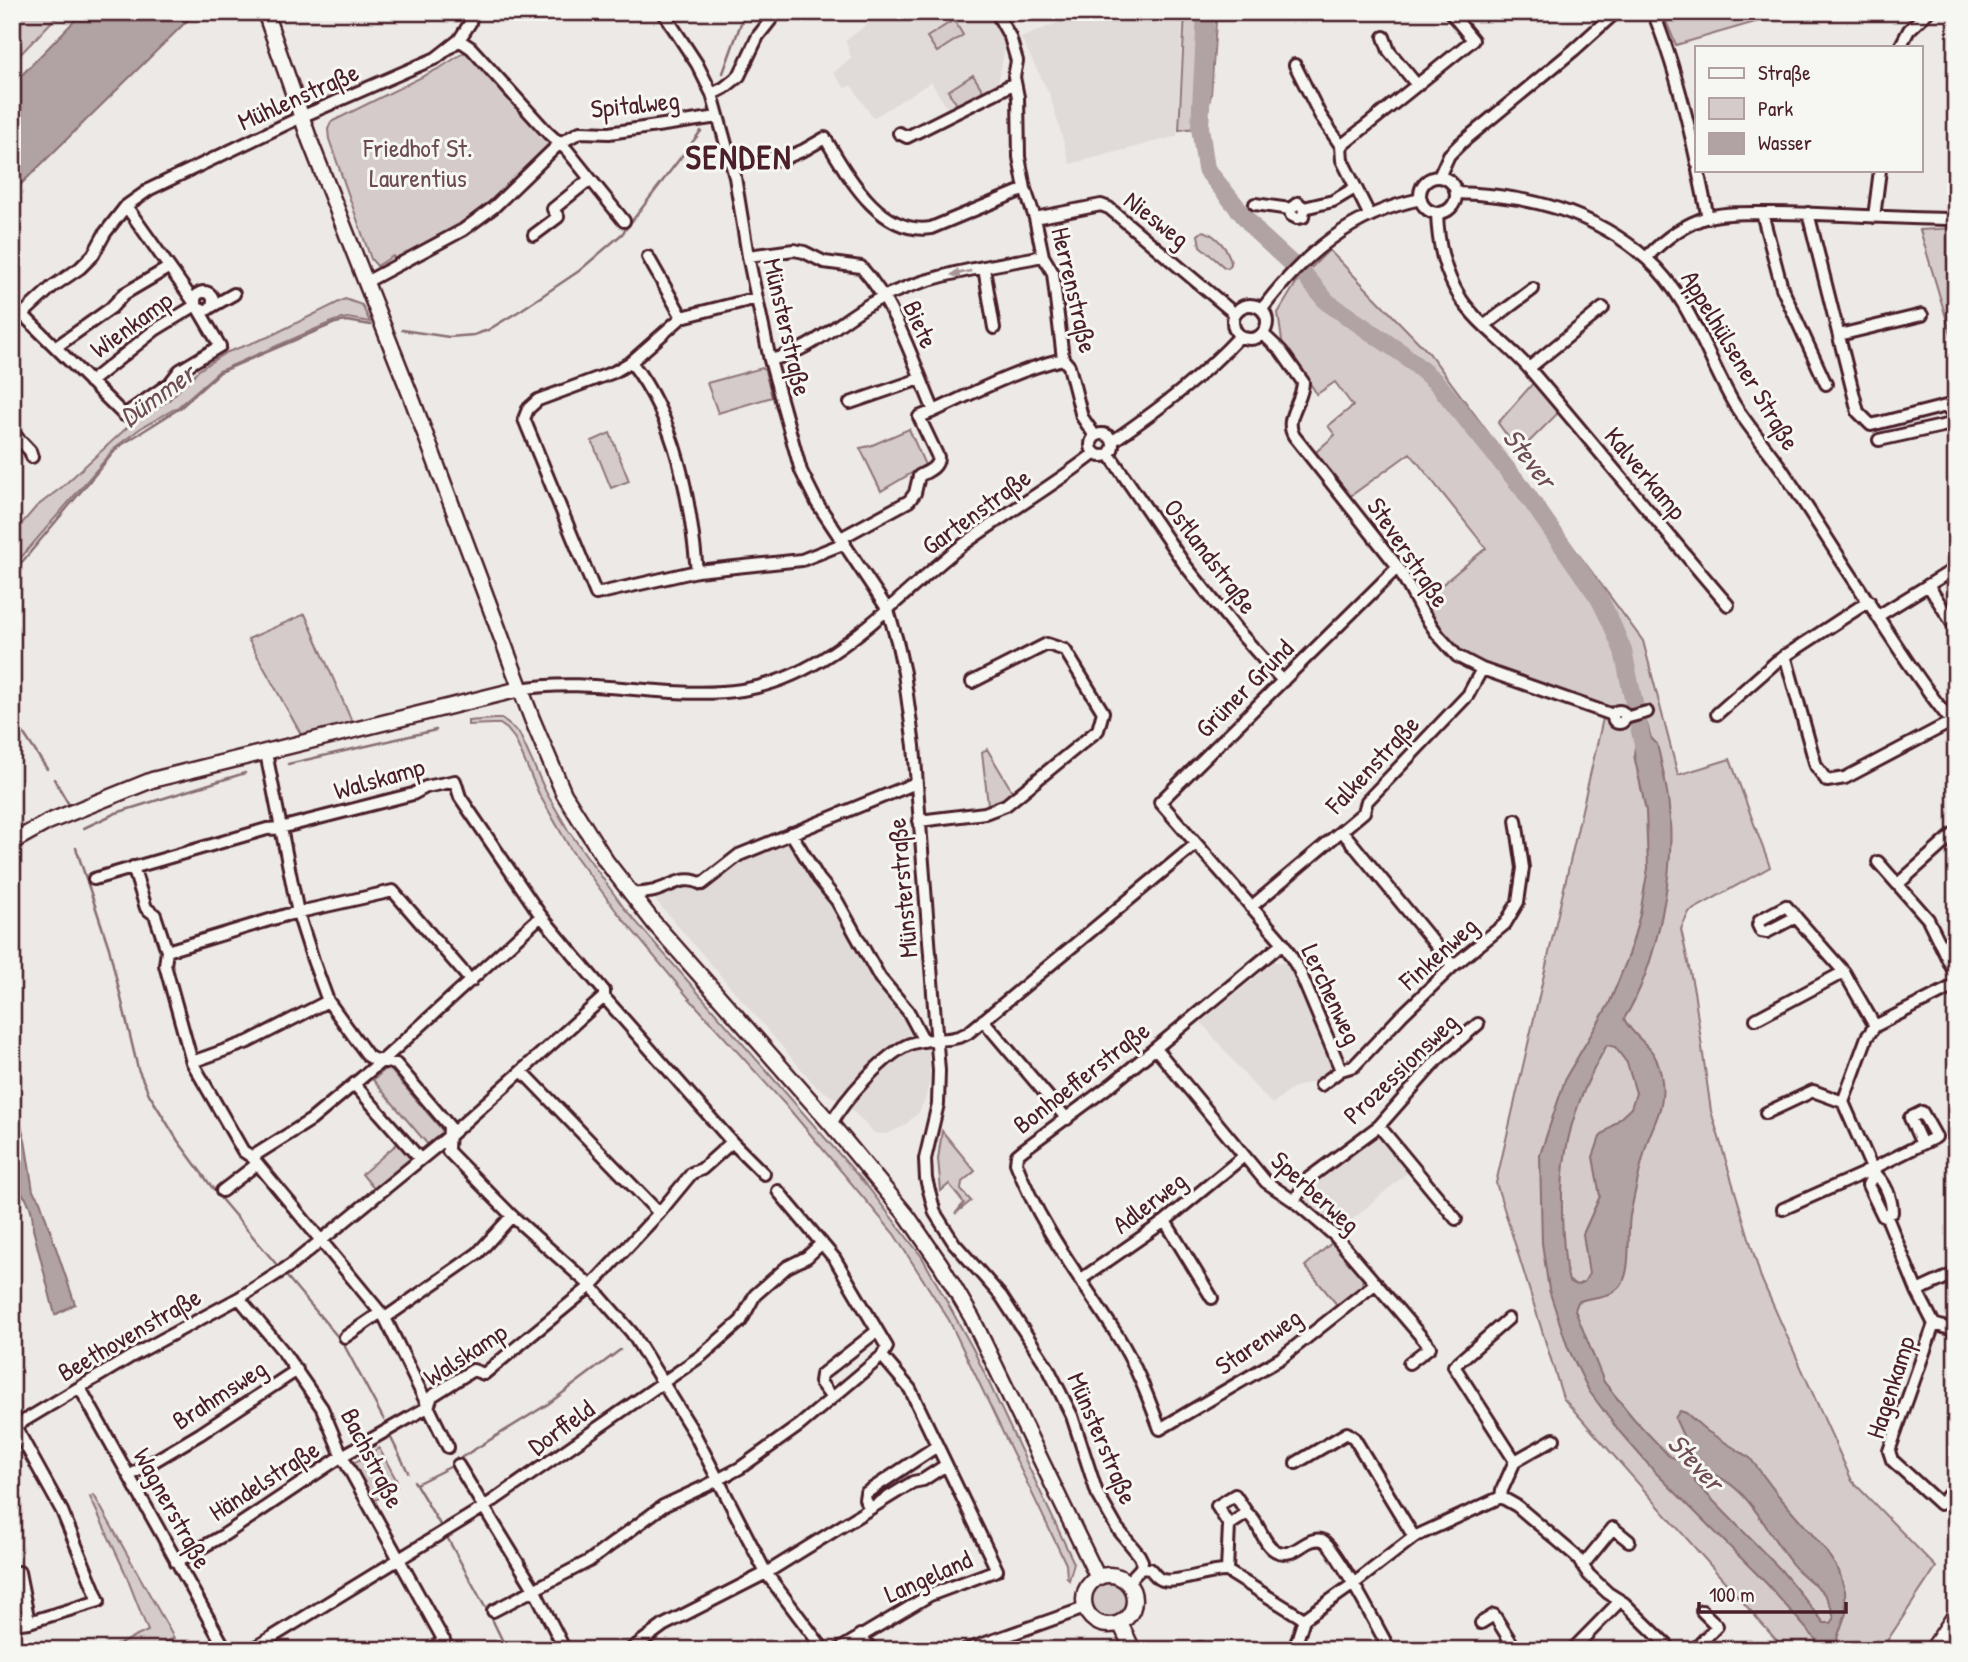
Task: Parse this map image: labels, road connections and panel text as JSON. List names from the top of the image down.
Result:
{
  "streets": {
    "street": [
      "Mühlenstraße",
      "Spitalweg",
      "Niesweg",
      "Herrenstraße",
      "Wienkamp",
      "Biete",
      "Münsterstraße",
      "Appelhülsener Straße",
      "Kalverkamp",
      "Gartenstraße",
      "Steverstraße",
      "Ostlandstraße",
      "Grüner Grund",
      "Falkenstraße",
      "Walskamp",
      "Finkenweg",
      "Lerchenweg",
      "Prozessionsweg",
      "Bonhoefferstraße",
      "Sperberweg",
      "Adlerweg",
      "Beethovenstraße",
      "Starenweg",
      "Hagenkamp",
      "Brahmsweg",
      "Dorffeld",
      "Bachstraße",
      "Händelstraße",
      "Wagnerstraße",
      "Langeland"
    ]
  },
  "crossings": [
    ["Mühlenstraße", "Spitalweg"],
    ["Mühlenstraße", "Wienkamp"],
    ["Spitalweg", "Münsterstraße"],
    ["Niesweg", "Herrenstraße"],
    ["Niesweg", "Steverstraße"],
    ["Herrenstraße", "Gartenstraße"],
    ["Herrenstraße", "Ostlandstraße"],
    ["Biete", "Münsterstraße"],
    ["Münsterstraße", "Gartenstraße"],
    ["Appelhülsener Straße", "Kalverkamp"],
    ["Gartenstraße", "Ostlandstraße"],
    ["Steverstraße", "Grüner Grund"],
    ["Steverstraße", "Falkenstraße"],
    ["Ostlandstraße", "Grüner Grund"],
    ["Grüner Grund", "Falkenstraße"],
    ["Grüner Grund", "Lerchenweg"],
    ["Falkenstraße", "Lerchenweg"],
    ["Walskamp", "Beethovenstraße"],
    ["Walskamp", "Händelstraße"],
    ["Finkenweg", "Lerchenweg"],
    ["Lerchenweg", "Bonhoefferstraße"],
    ["Prozessionsweg", "Sperberweg"],
    ["Bonhoefferstraße", "Sperberweg"],
    ["Bonhoefferstraße", "Adlerweg"],
    ["Bonhoefferstraße", "Starenweg"],
    ["Sperberweg", "Adlerweg"],
    ["Sperberweg", "Starenweg"],
    ["Beethovenstraße", "Bachstraße"],
    ["Beethovenstraße", "Wagnerstraße"],
    ["Brahmsweg", "Bachstraße"],
    ["Brahmsweg", "Wagnerstraße"],
    ["Dorffeld", "Bachstraße"],
    ["Bachstraße", "Händelstraße"],
    ["Händelstraße", "Wagnerstraße"]
  ],
  "districts": ["SENDEN"],
  "water": ["Dümmer", "Stever"],
  "parks": ["Friedhof St. Laurentius"],
  "legend": ["Straße", "Park", "Wasser"],
  "scale_bar": "100 m"
}
